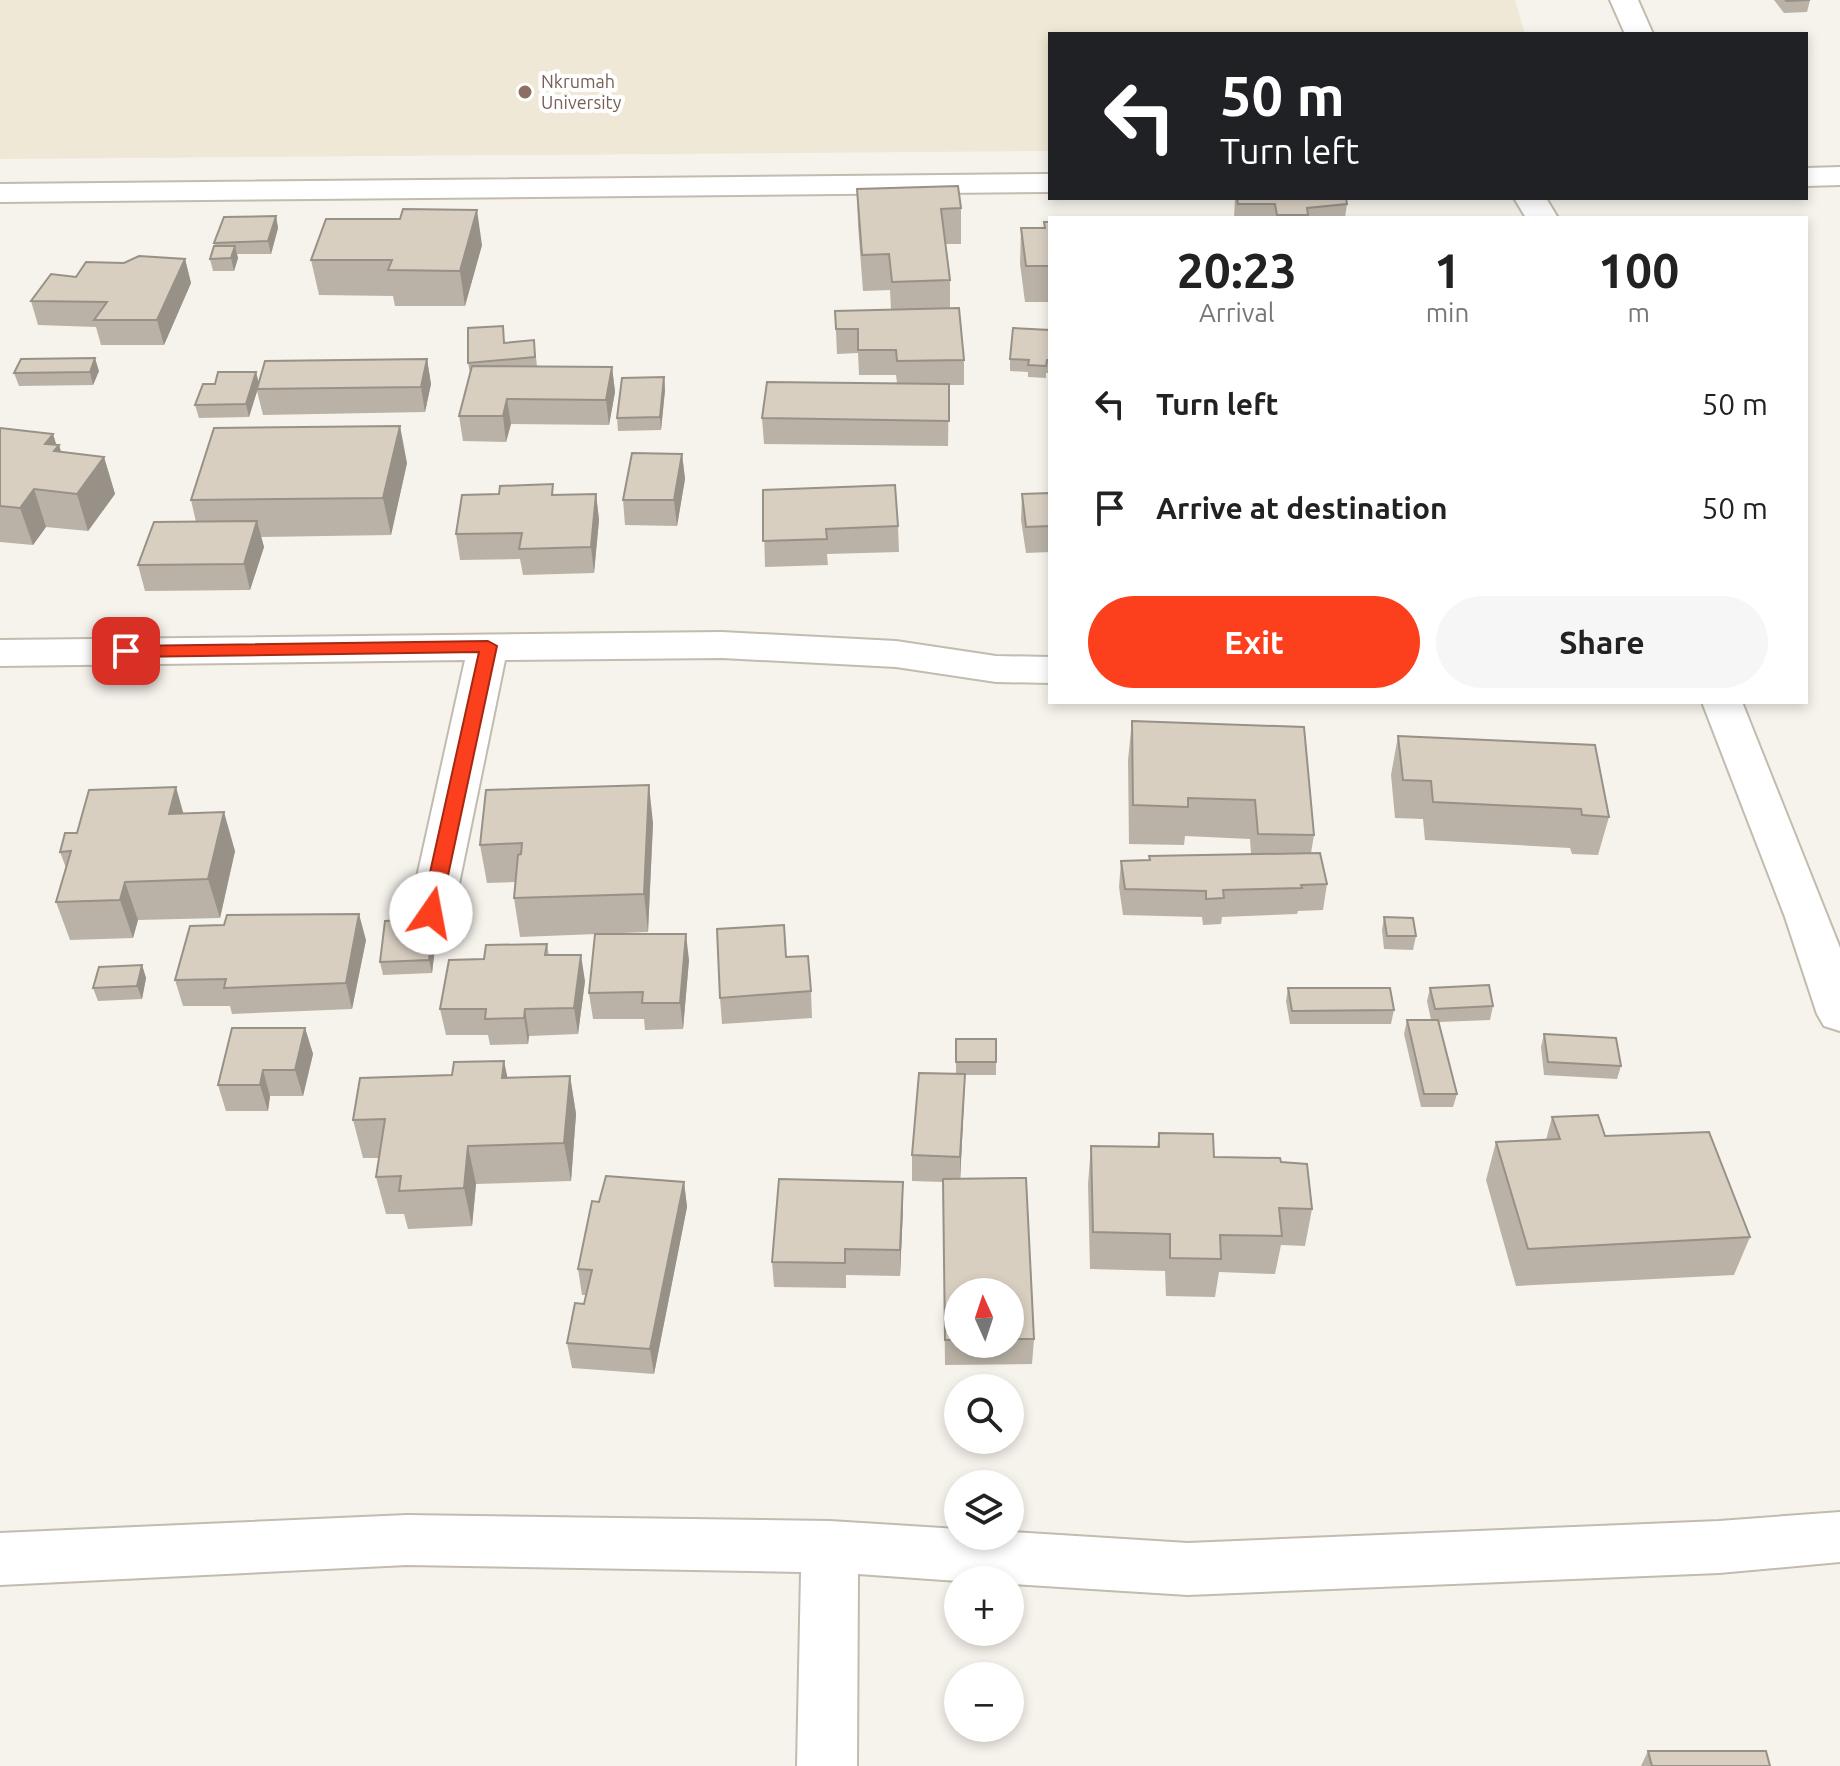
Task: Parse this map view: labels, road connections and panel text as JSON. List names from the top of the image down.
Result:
{
  "places": ["Nkrumah University"],
  "north": "top",
  "page": {
    "turn": ["50 m", "Turn left"],
    "eta": [
      "20:23",
      "Arrival",
      "1",
      "min",
      "100",
      "m"
    ],
    "list": [
      {
        "name": "Turn left",
        "value": "50 m"
      },
      {
        "name": "Arrive at destination",
        "value": "50 m"
      }
    ],
    "buttons": ["Exit", "Share"],
    "map_buttons": ["+", "−"]
  }
}
